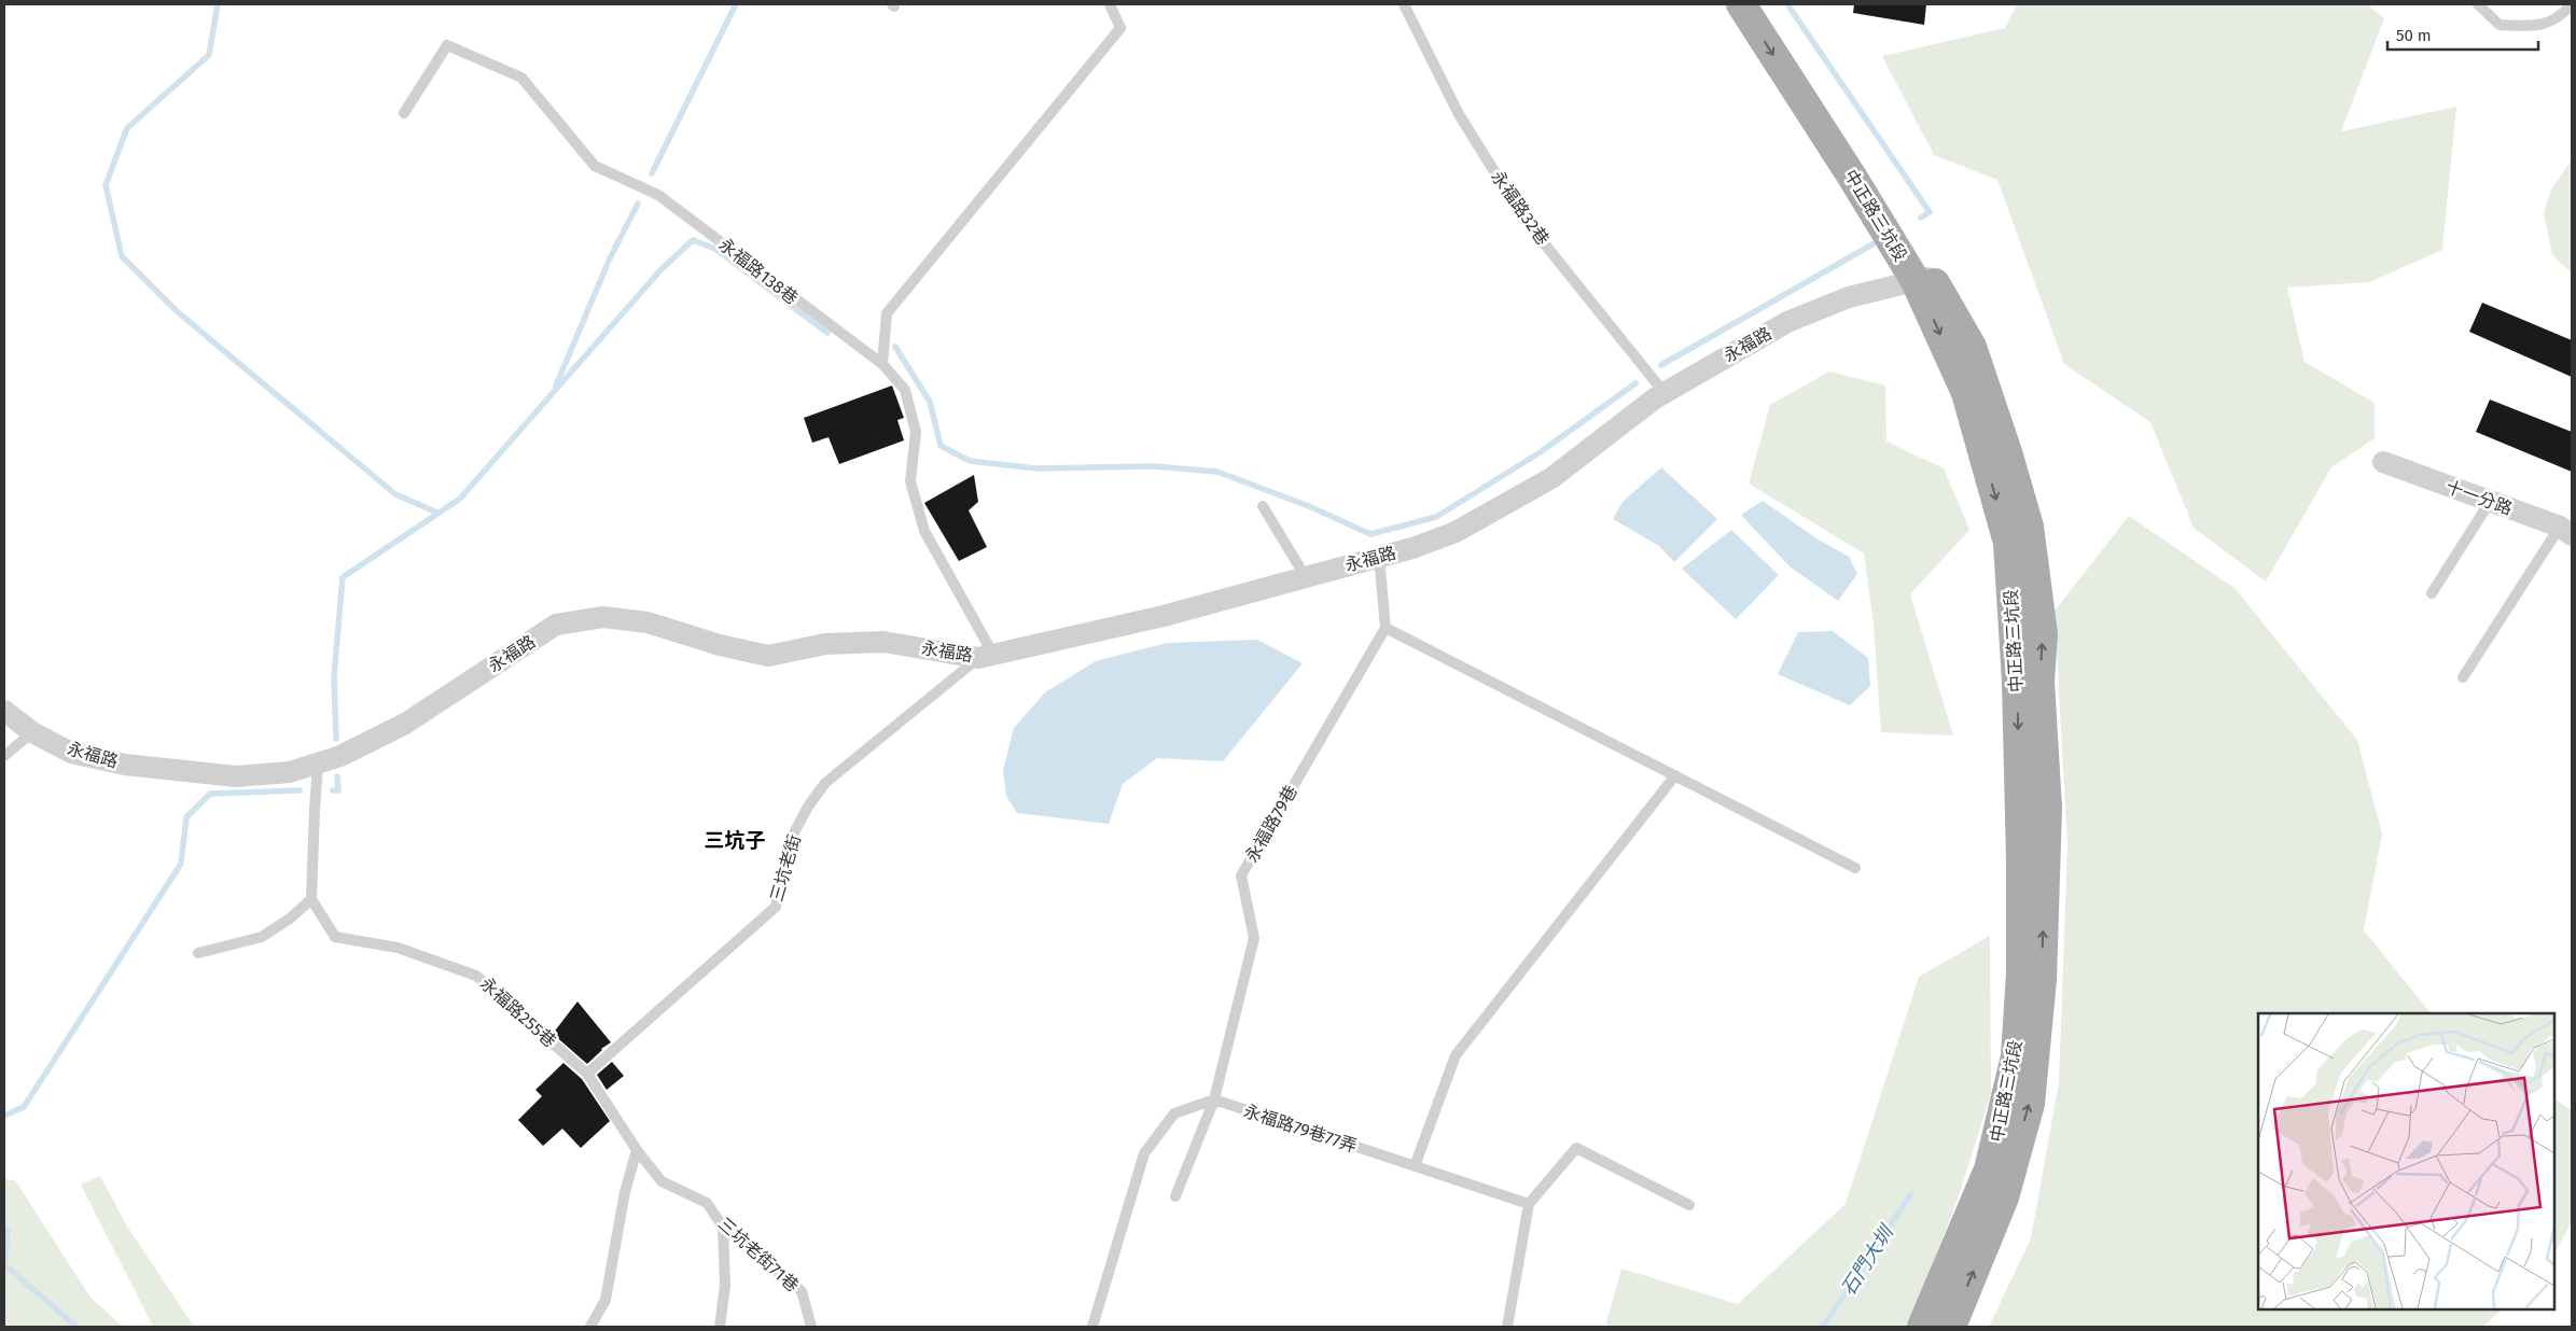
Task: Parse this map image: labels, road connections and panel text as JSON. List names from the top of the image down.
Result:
{
  "streets": {
    "main road": ["中正路三坑段"],
    "street": ["永福路", "十一分路"],
    "lane": [
      "永福路32巷",
      "永福路138巷",
      "永福路79巷",
      "三坑老街",
      "永福路255巷",
      "永福路79巷77弄",
      "三坑老街71巷"
    ]
  },
  "crossings": [
    ["永福路32巷", "永福路"],
    ["中正路三坑段", "永福路"],
    ["永福路138巷", "永福路"],
    ["永福路138巷", "三坑老街"],
    ["永福路", "三坑老街"],
    ["永福路79巷", "永福路79巷77弄"],
    ["三坑老街", "永福路255巷"],
    ["三坑老街", "三坑老街71巷"],
    ["永福路255巷", "三坑老街71巷"]
  ],
  "districts": ["三坑子"],
  "water": ["石門大圳"],
  "scale_bar": "50 m"
}
